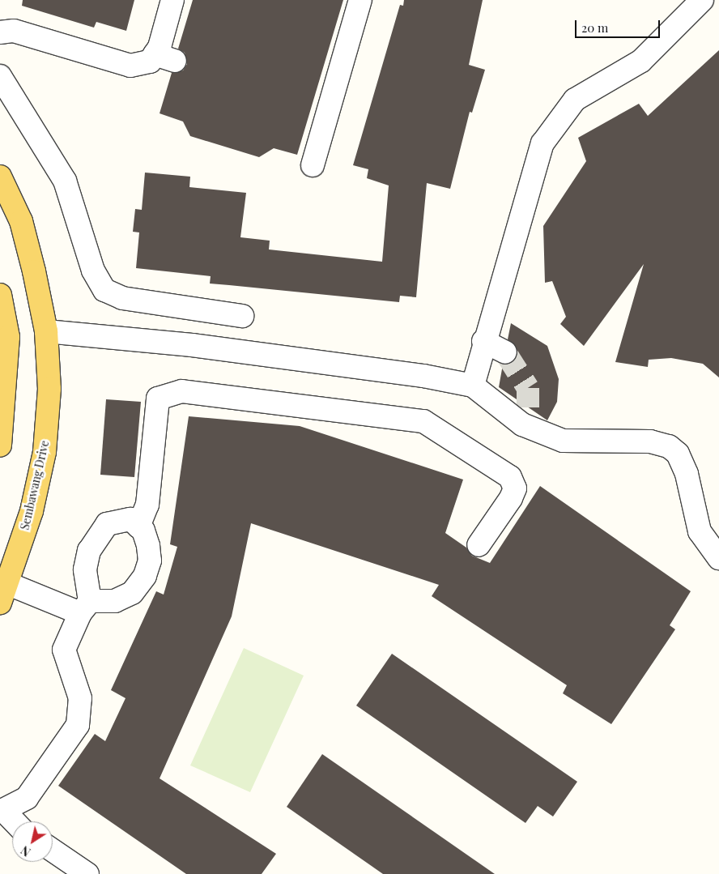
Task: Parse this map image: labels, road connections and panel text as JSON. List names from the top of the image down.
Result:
{
  "streets": {
    "main road": ["Sembawang Drive"]
  },
  "scale_bar": "20 m",
  "north": "bottom left"
}
